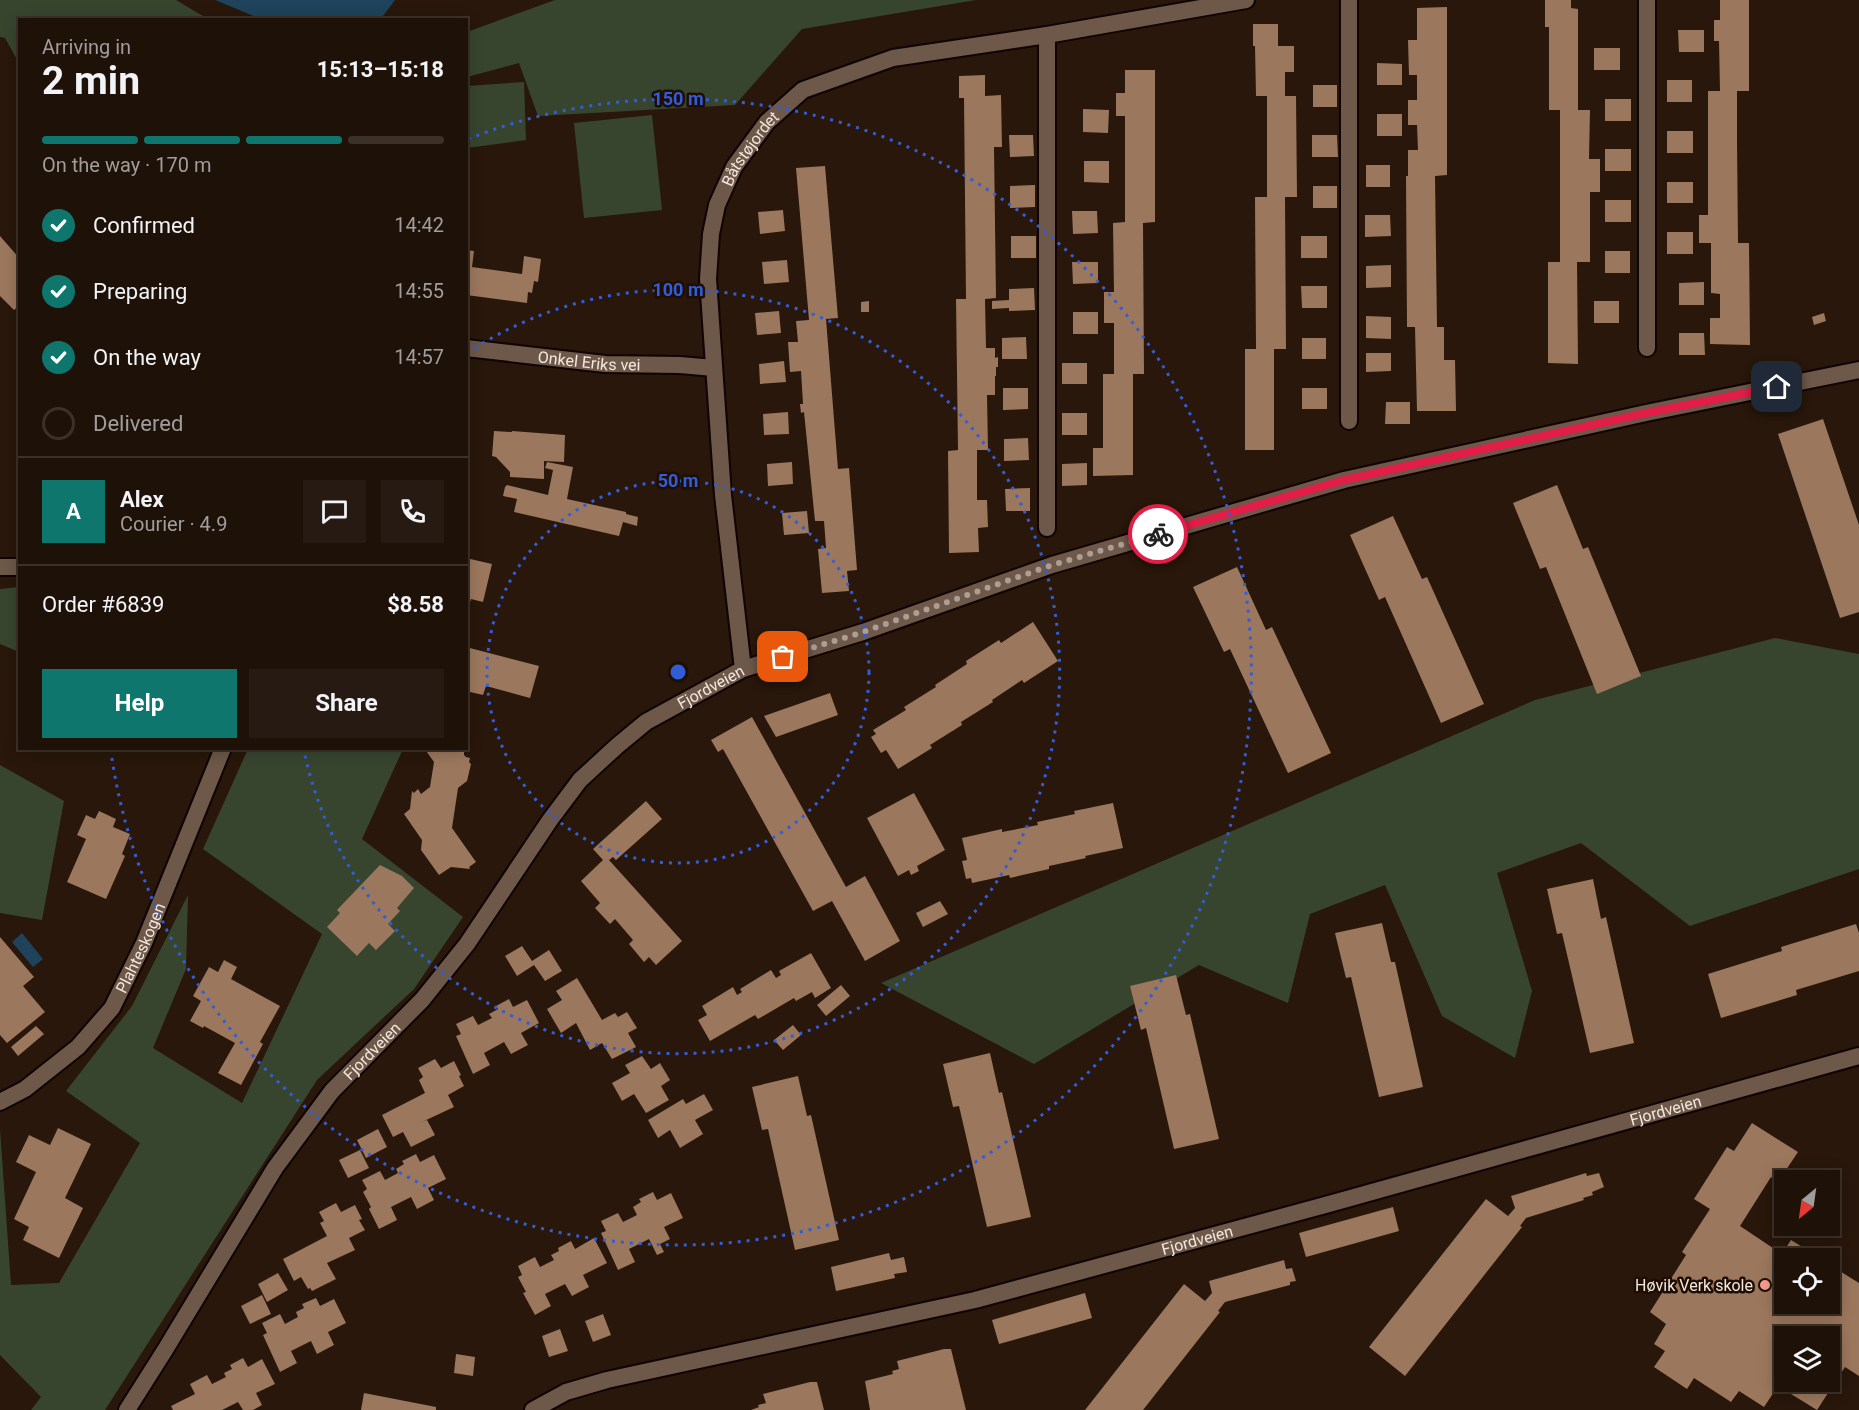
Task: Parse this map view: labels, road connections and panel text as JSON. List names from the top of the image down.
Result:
{
  "streets": {
    "street": [
      "Båtstøjordet",
      "Onkel Eriks vei",
      "Fjordveien",
      "Plahteskogen"
    ]
  },
  "crossings": [
    ["Båtstøjordet", "Onkel Eriks vei"],
    ["Båtstøjordet", "Fjordveien"]
  ],
  "places": ["Høvik Verk skole"],
  "north": "bottom left",
  "page": {
    "heading": ["2 min", "Arriving in", "15:13–15:18"],
    "panel": [
      "Alex",
      "Courier · 4.9",
      "Order #6839",
      "$8.58"
    ],
    "bar": "On the way · 170 m",
    "list": [
      ["Confirmed", "14:42"],
      ["Preparing", "14:55"],
      ["On the way", "14:57"],
      "Delivered"
    ],
    "round": "A",
    "buttons": ["Help", "Share"]
  },
  "rings": ["150 m", "100 m", "50 m"]
}
